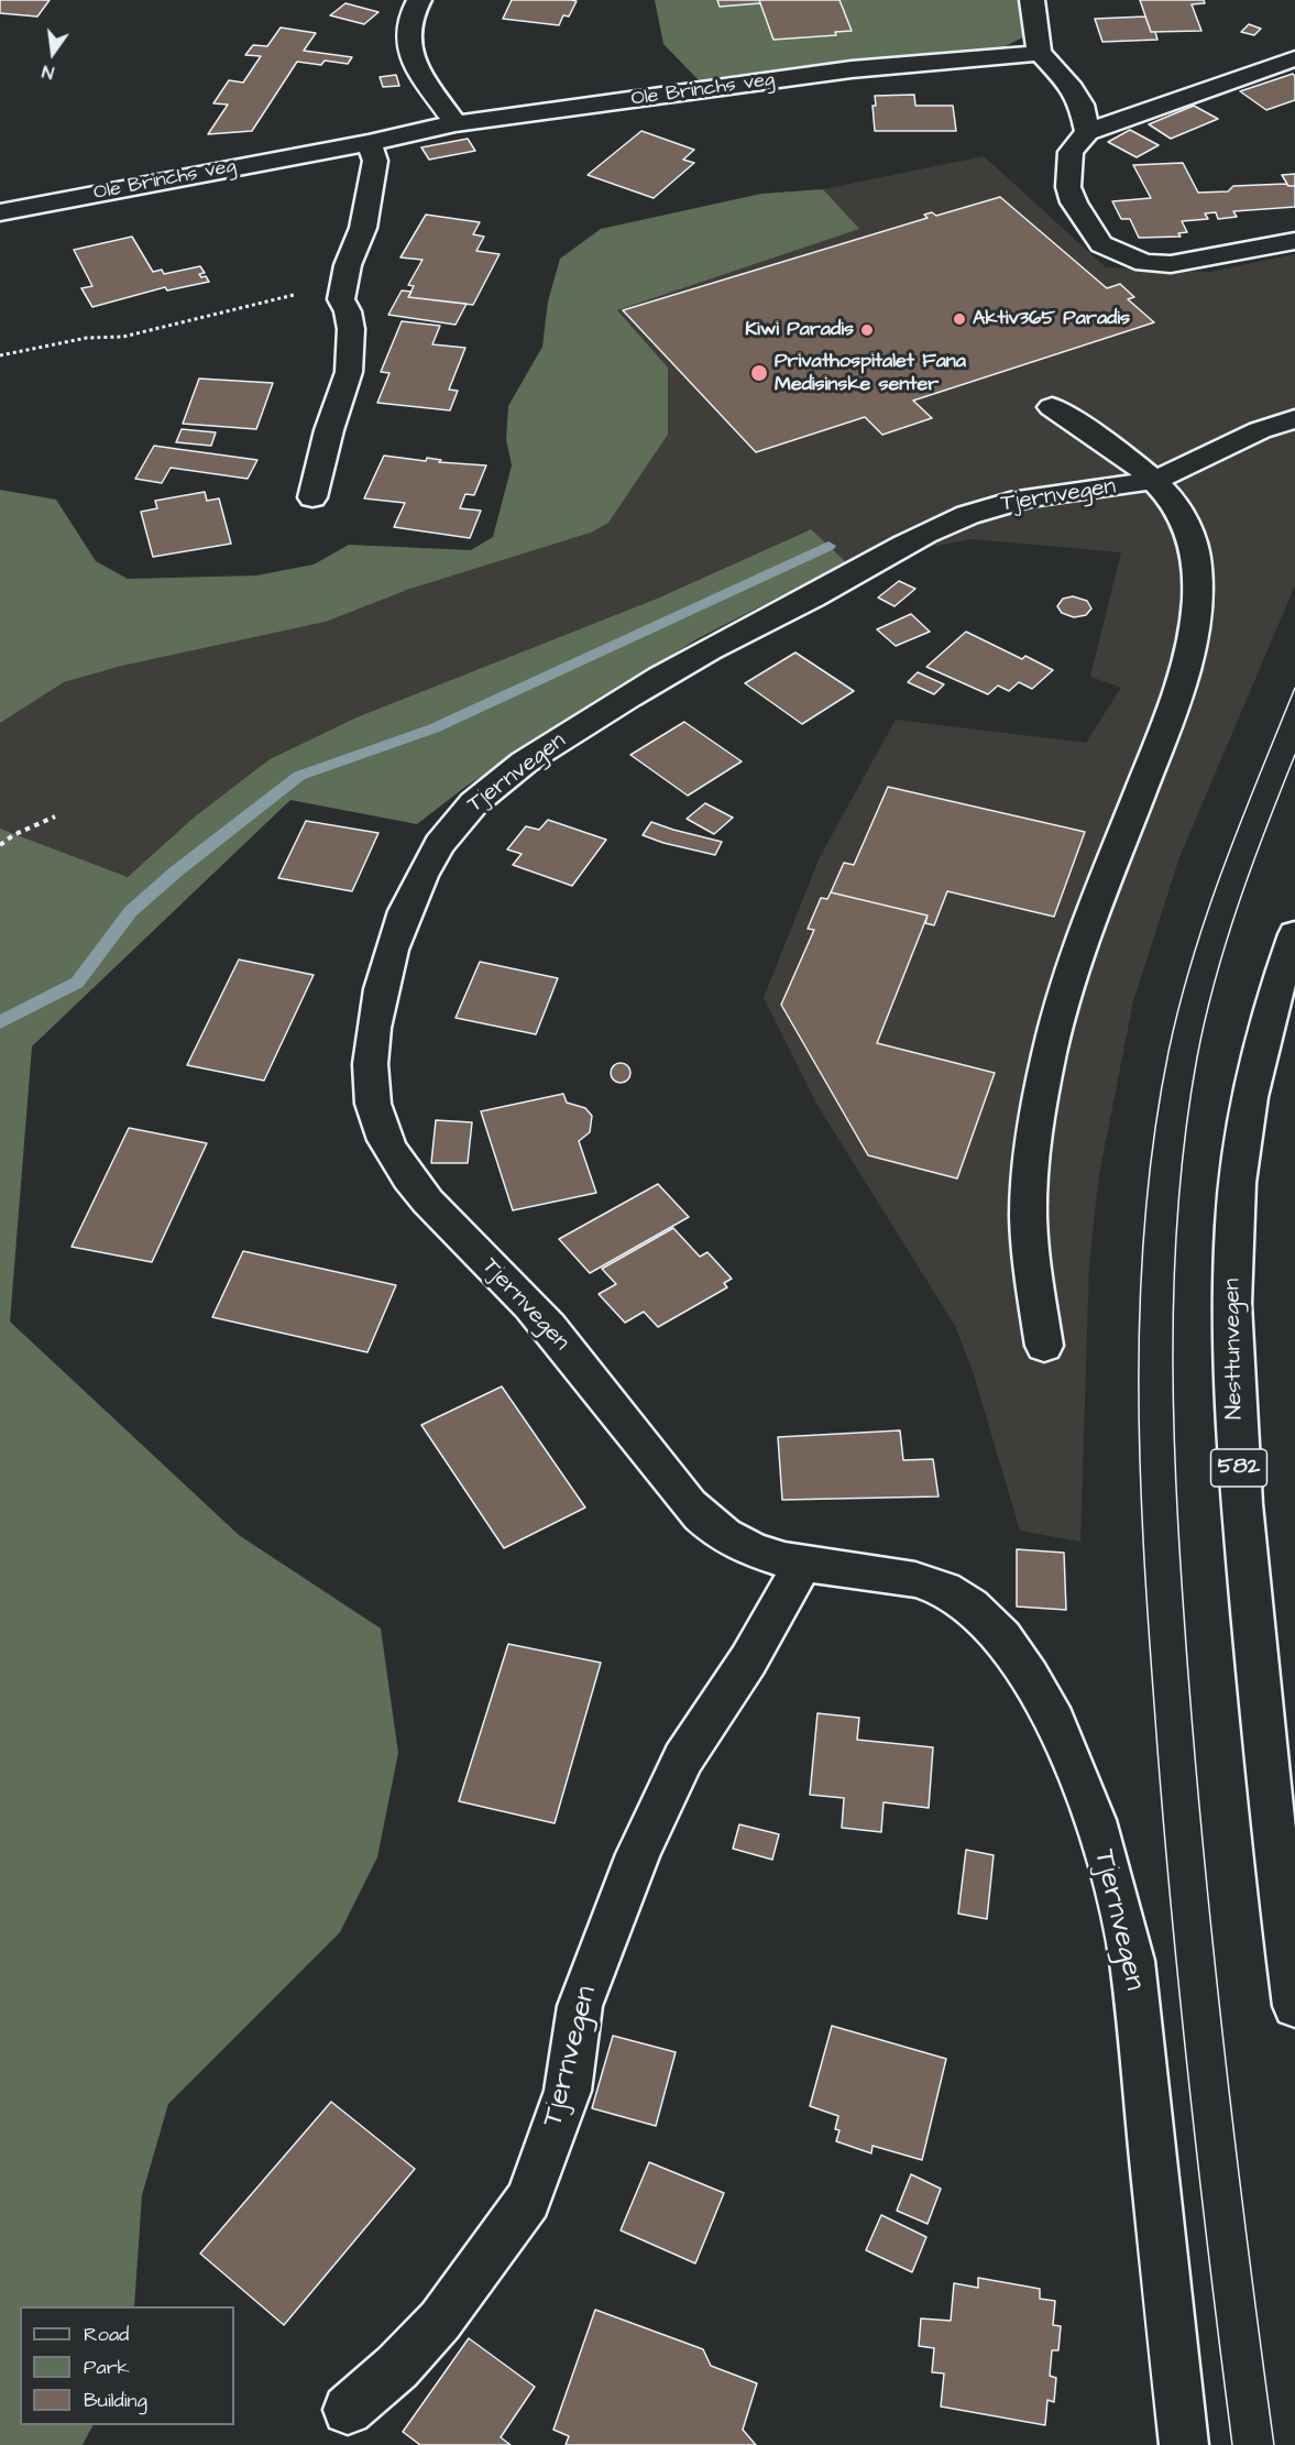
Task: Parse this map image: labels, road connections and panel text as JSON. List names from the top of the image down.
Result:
{
  "streets": {
    "street": [
      "Ole Brinchs veg",
      "Tjernvegen",
      "Nesttunvegen",
      "582"
    ]
  },
  "places": ["Aktiv365 Paradis", "Kiwi Paradis", "Privathospitalet Fana Medisinske senter"],
  "legend": ["Road", "Park", "Building"],
  "north": "bottom"
}
